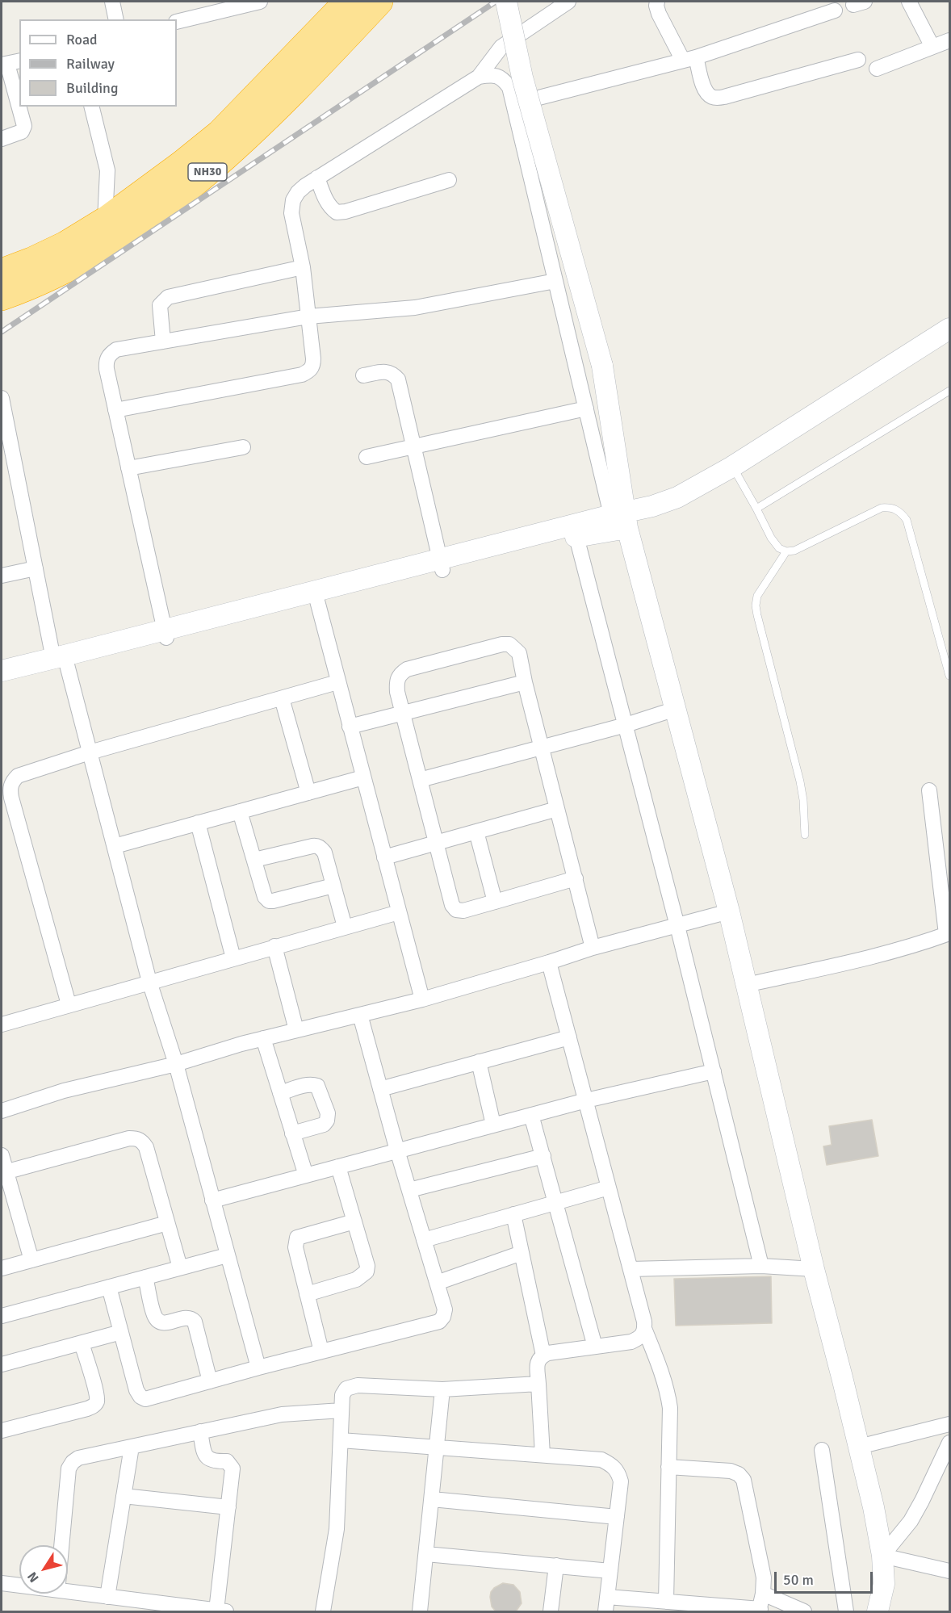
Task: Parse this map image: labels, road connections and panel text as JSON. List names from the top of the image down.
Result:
{
  "streets": {
    "highway": ["NH30"]
  },
  "legend": ["Road", "Railway", "Building"],
  "scale_bar": "50 m",
  "north": "bottom left"
}
